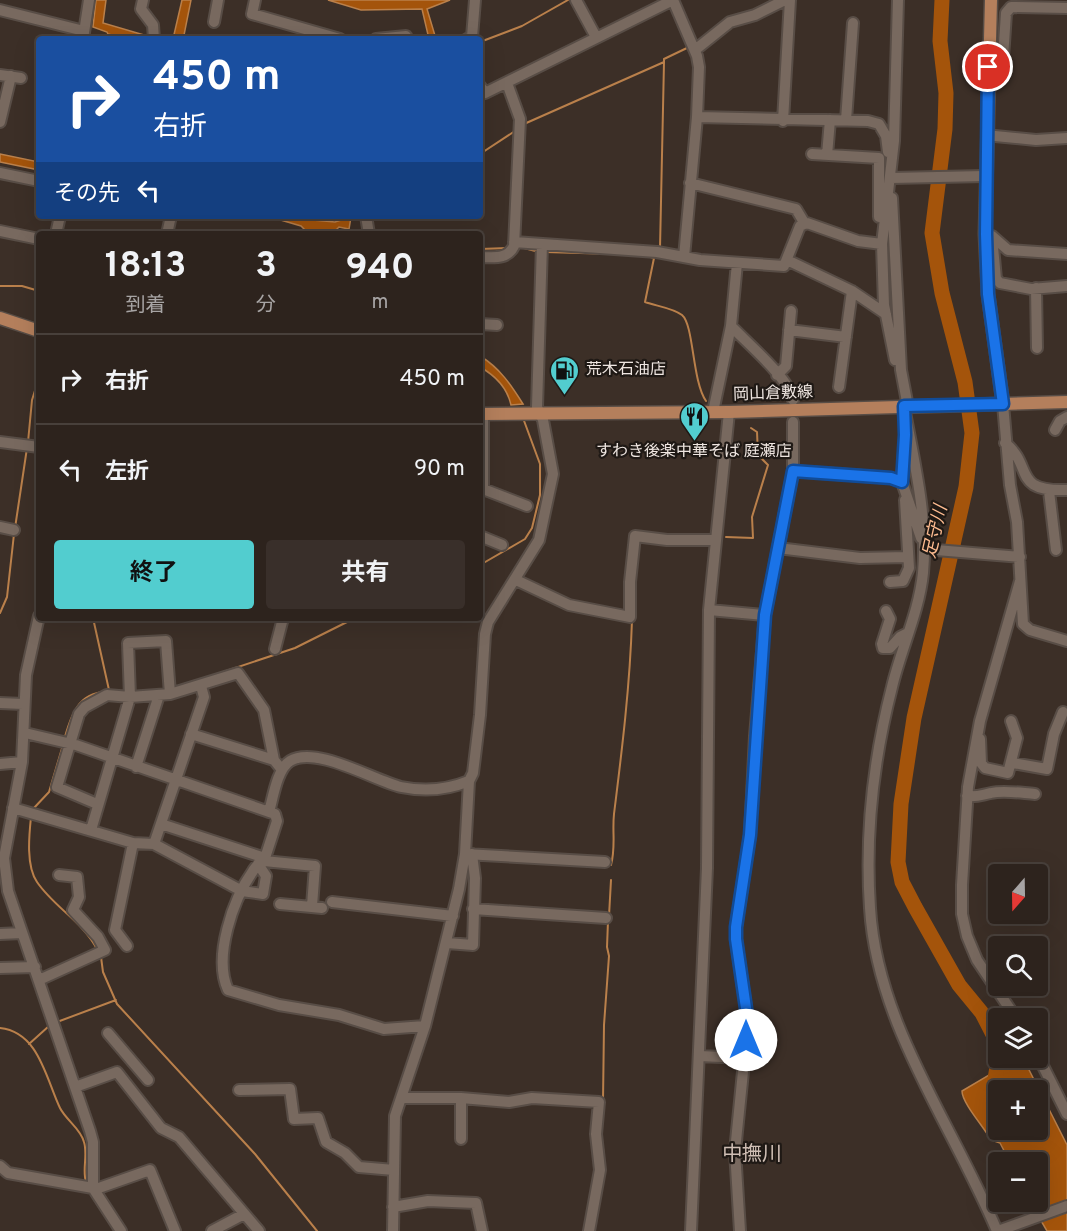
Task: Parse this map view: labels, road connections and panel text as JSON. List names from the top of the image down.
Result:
{
  "streets": {
    "main road": ["岡山倉敷線"]
  },
  "districts": ["中撫川"],
  "water": ["足守川"],
  "places": {
    "fuel station": ["荒木石油店"],
    "restaurant": ["すわき後楽中華そば 庭瀬店"]
  },
  "north": "bottom",
  "page": {
    "turn": ["450 m", "右折"],
    "then": "その先",
    "eta": [
      "18:13",
      "到着",
      "3",
      "分",
      "940",
      "m"
    ],
    "list": [
      {
        "name": "右折",
        "value": "450 m"
      },
      {
        "name": "左折",
        "value": "90 m"
      }
    ],
    "buttons": ["終了", "共有"],
    "map_buttons": ["+", "−"]
  }
}
